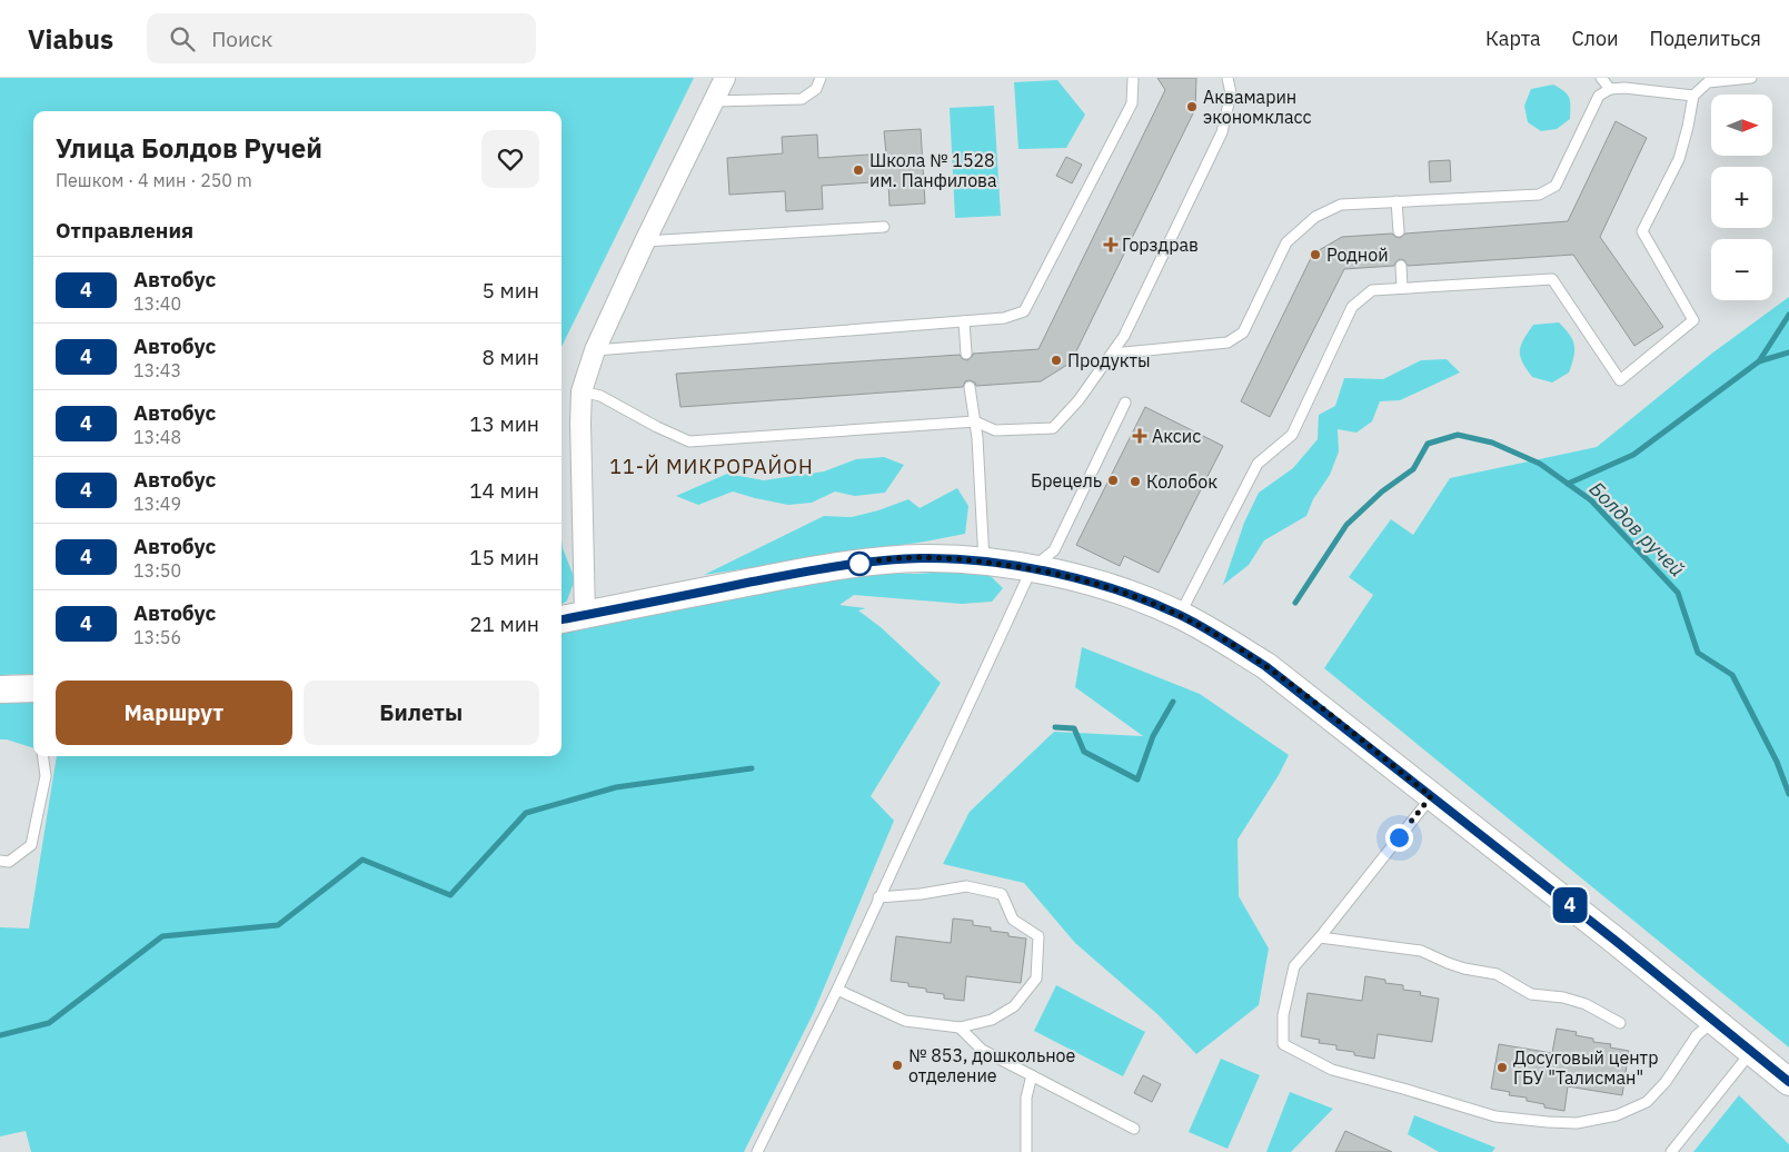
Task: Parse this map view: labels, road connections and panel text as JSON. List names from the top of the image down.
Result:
{
  "districts": ["11-Й МИКРОРАЙОН"],
  "water": ["Болдов ручей"],
  "places": {
    "other": [
      "Аквамарин экономкласс",
      "Школа № 1528 им. Панфилова",
      "Родной",
      "Продукты",
      "Брецель",
      "Колобок",
      "№ 853, дошкольное отделение",
      "Досуговый центр ГБУ \"Талисман\""
    ],
    "health": ["Горздрав", "Аксис"]
  },
  "lines": ["bus line 4"],
  "north": "right",
  "page": {
    "header": "Viabus",
    "search": "Поиск",
    "nav": ["Карта", "Слои", "Поделиться"],
    "on_map": "4",
    "map_buttons": ["+", "−"],
    "heading": [
      ["Улица Болдов Ручей", "Пешком · 4 мин · 250 m"],
      "Отправления"
    ],
    "list": [
      {
        "mark": "4",
        "name": "Автобус",
        "note": "13:40",
        "value": "5 мин"
      },
      {
        "mark": "4",
        "name": "Автобус",
        "note": "13:43",
        "value": "8 мин"
      },
      {
        "mark": "4",
        "name": "Автобус",
        "note": "13:48",
        "value": "13 мин"
      },
      {
        "mark": "4",
        "name": "Автобус",
        "note": "13:49",
        "value": "14 мин"
      },
      {
        "mark": "4",
        "name": "Автобус",
        "note": "13:50",
        "value": "15 мин"
      },
      {
        "mark": "4",
        "name": "Автобус",
        "note": "13:56",
        "value": "21 мин"
      }
    ],
    "buttons": ["Маршрут", "Билеты"]
  }
}
